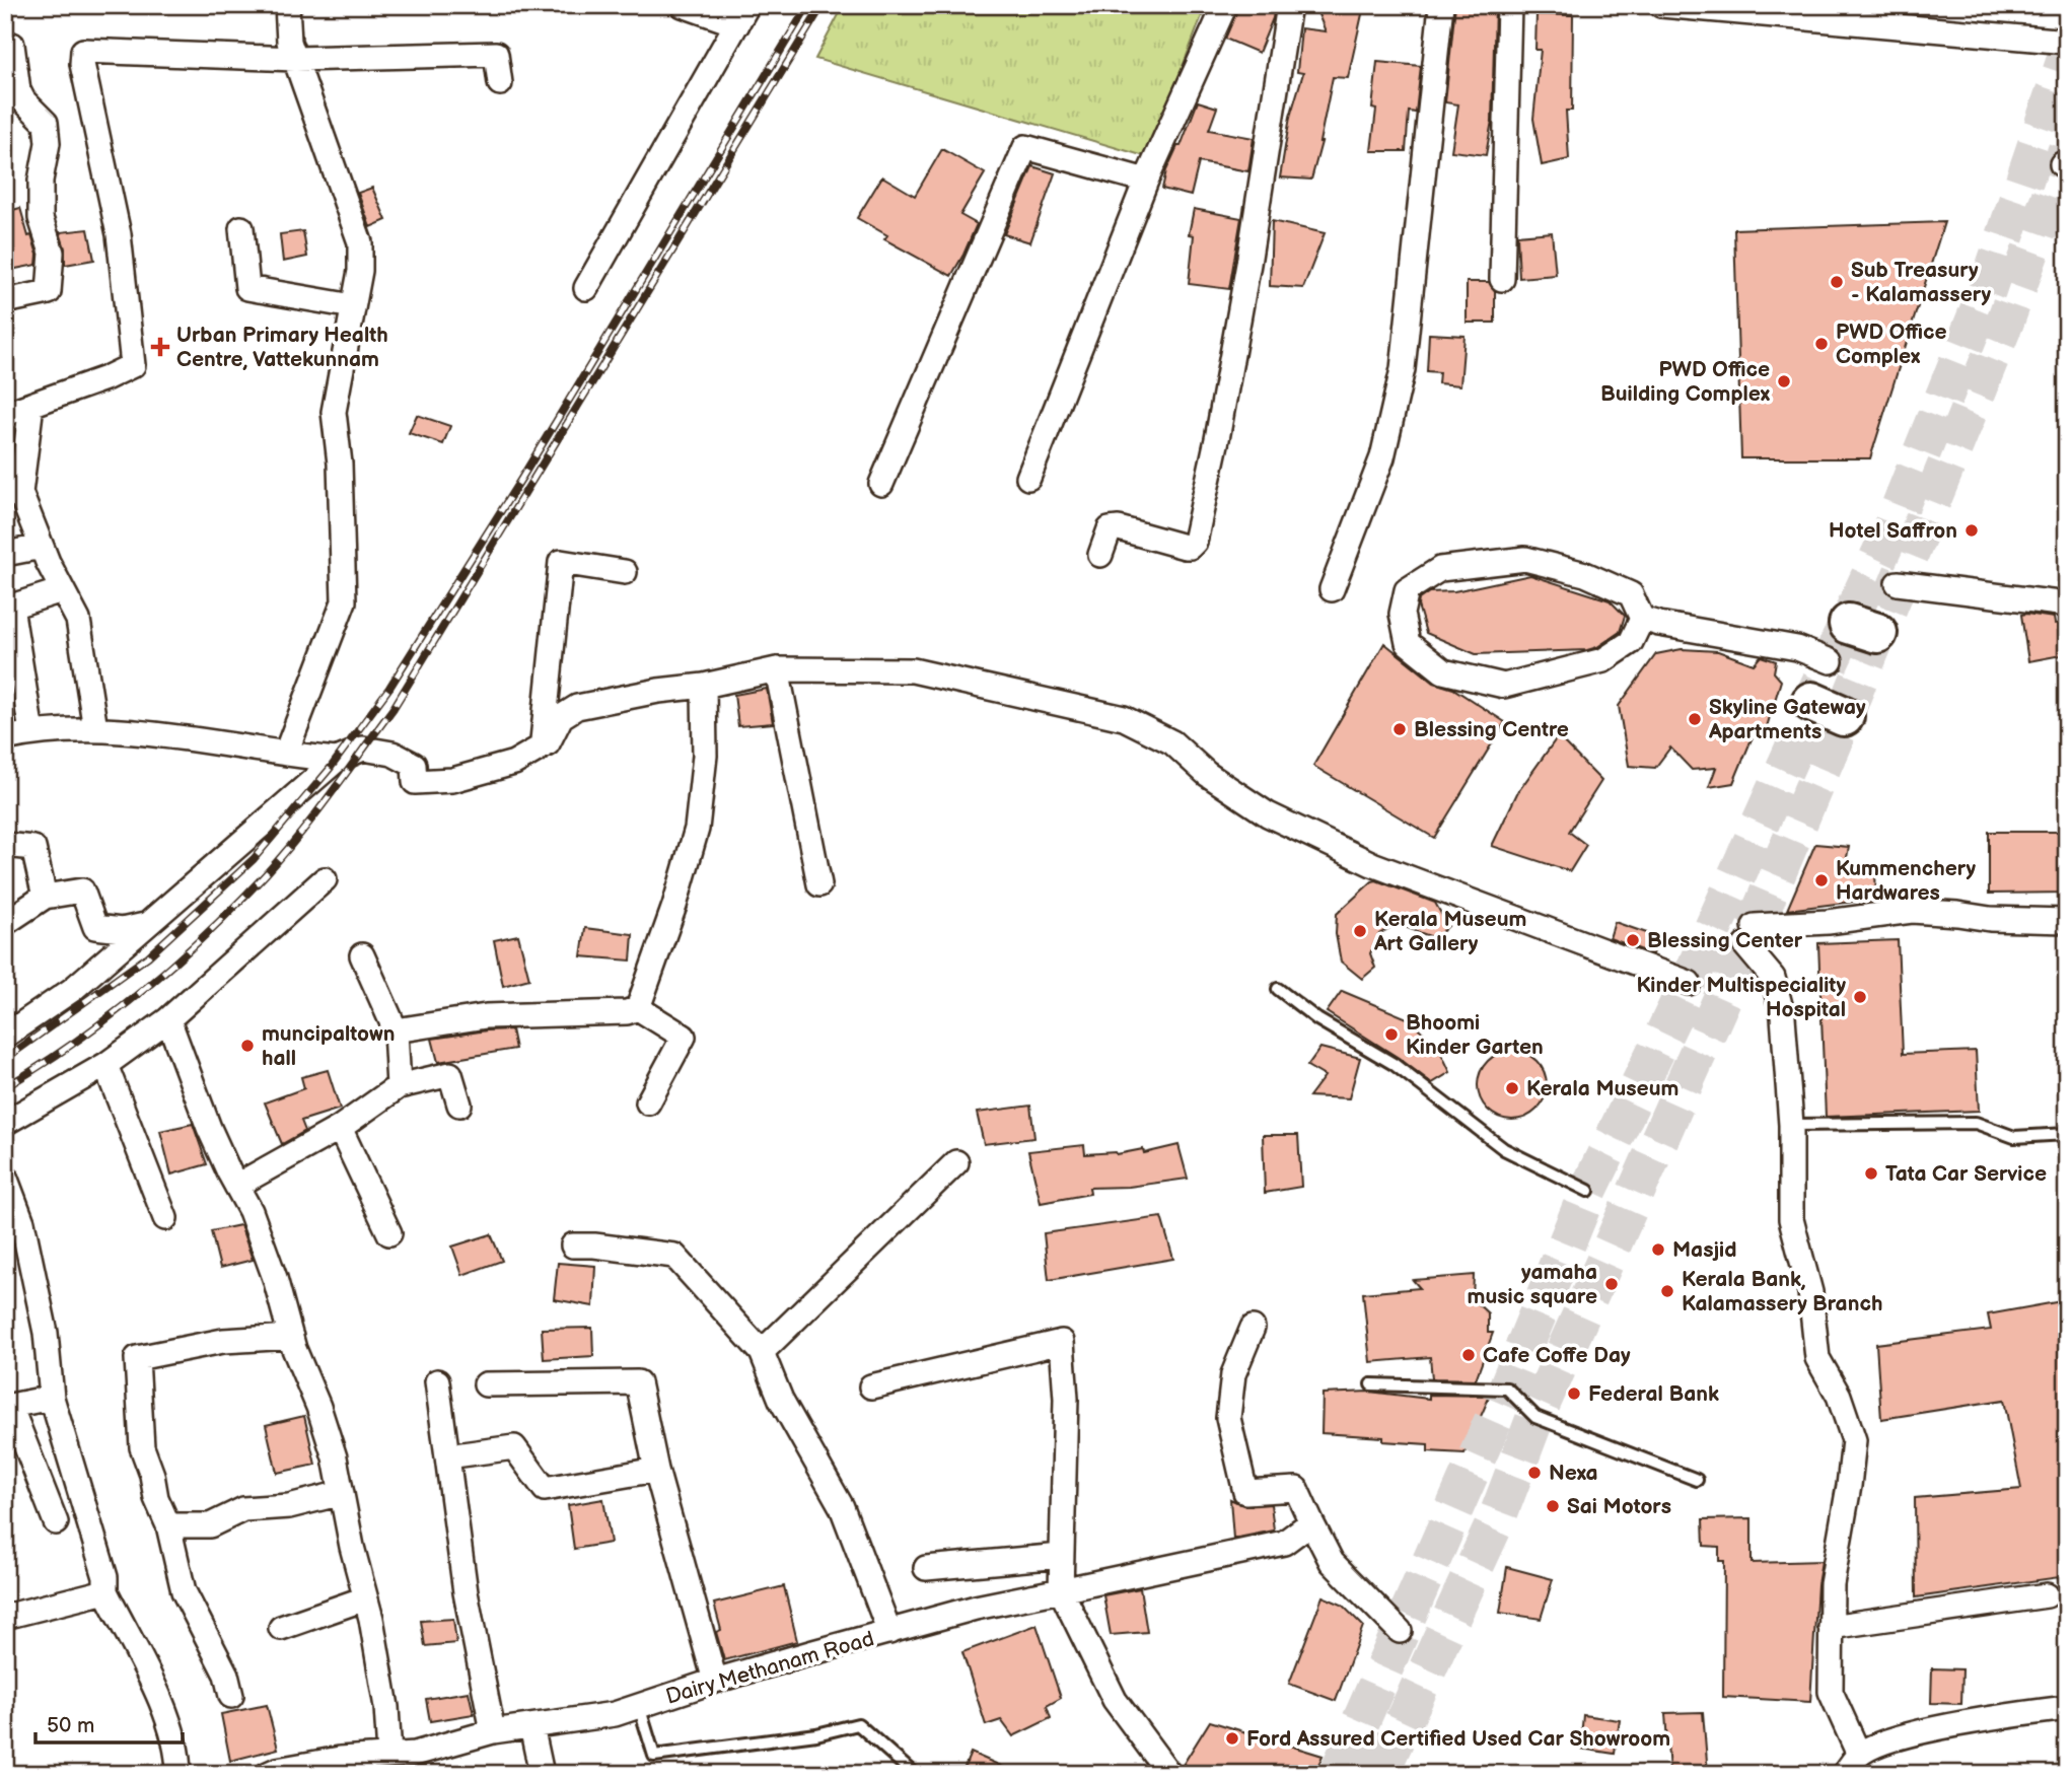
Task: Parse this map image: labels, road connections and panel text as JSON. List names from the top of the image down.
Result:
{
  "streets": {
    "street": ["Dairy Methanam Road"]
  },
  "places": {
    "other": [
      "Sub Treasury - Kalamassery",
      "PWD Office Complex",
      "PWD Office Building Complex",
      "Hotel Saffron",
      "Skyline Gateway Apartments",
      "Blessing Centre",
      "Kummenchery Hardwares",
      "Kerala Museum Art Gallery",
      "Blessing Center",
      "Kinder Multispeciality Hospital",
      "Bhoomi Kinder Garten",
      "muncipaltown hall",
      "Kerala Museum",
      "Tata Car Service",
      "Masjid",
      "yamaha music square",
      "Kerala Bank, Kalamassery Branch",
      "Cafe Coffe Day",
      "Federal Bank",
      "Nexa",
      "Sai Motors",
      "Ford Assured Certified Used Car Showroom"
    ],
    "health": ["Urban Primary Health Centre, Vattekunnam"]
  },
  "scale_bar": "50 m"
}
